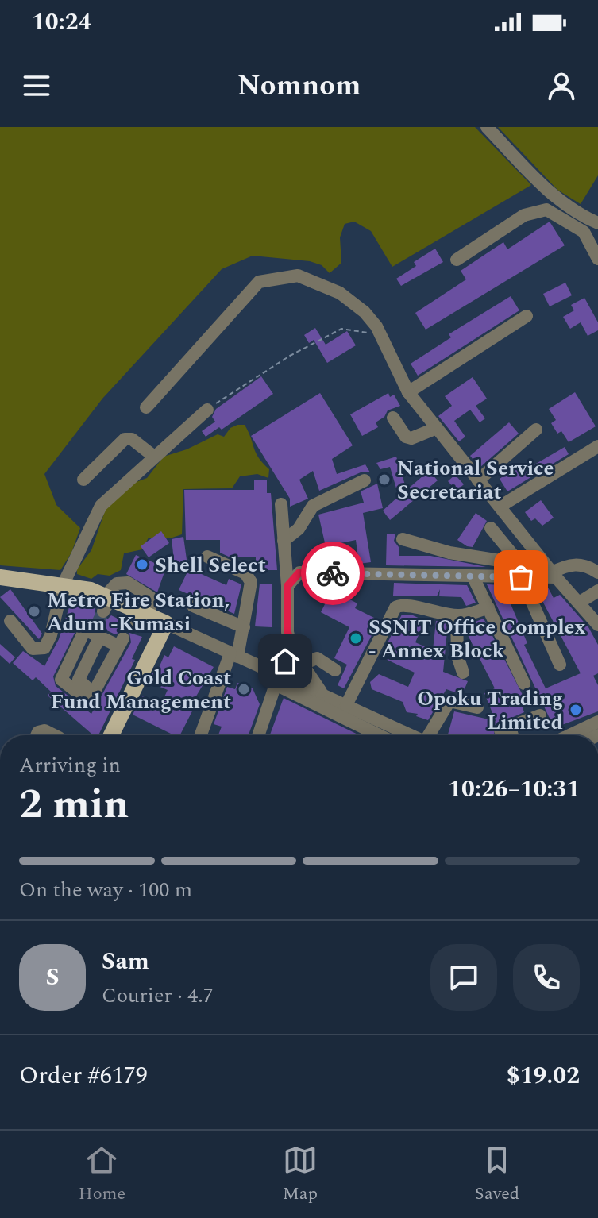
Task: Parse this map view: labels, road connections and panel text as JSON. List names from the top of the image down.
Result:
{
  "places": [
    "National Service Secretariat",
    "Shell Select",
    "Metro Fire Station, Adum -Kumasi",
    "SSNIT Office Complex - Annex Block",
    "Gold Coast Fund Management",
    "Opoku Trading Limited"
  ],
  "page": {
    "status": "10:24",
    "header": "Nomnom",
    "heading": ["2 min", "Arriving in", "10:26–10:31"],
    "panel": [
      "Sam",
      "Courier · 4.7",
      "Order #6179",
      "$19.02"
    ],
    "bar": "On the way · 100 m",
    "round": "S",
    "tabs": ["Home", "Map", "Saved"]
  }
}
